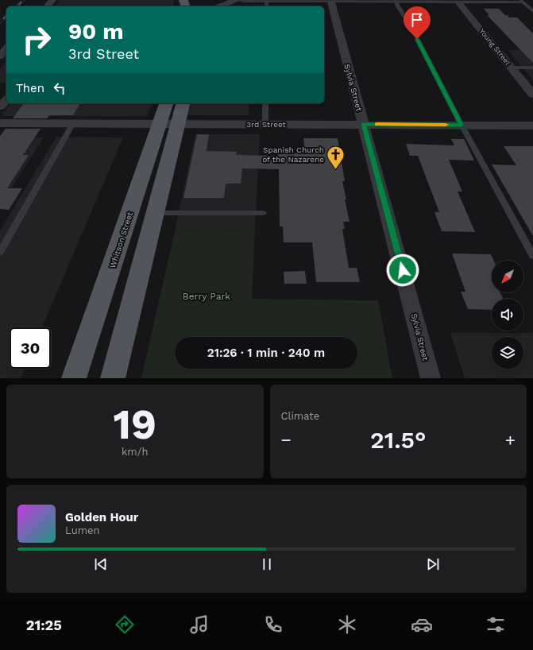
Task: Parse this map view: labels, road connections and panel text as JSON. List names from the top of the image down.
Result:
{
  "streets": {
    "main road": ["Whitson Street"],
    "street": ["Young Street", "Sylvia Street", "3rd Street"]
  },
  "crossings": [
    ["Sylvia Street", "3rd Street"],
    ["3rd Street", "Whitson Street"]
  ],
  "parks": ["Berry Park"],
  "places": {
    "church": ["Spanish Church of the Nazarene"]
  },
  "north": "bottom left",
  "page": {
    "turn": ["90 m", "3rd Street"],
    "then": "Then",
    "limit": "30",
    "trip": "21:26 · 1 min · 240 m",
    "tile": [
      ["19", "km/h"],
      "Climate"
    ],
    "heat": ["−", "21.5°", "+"],
    "song": ["Golden Hour", "Lumen"],
    "tabs": "21:25"
  }
}
